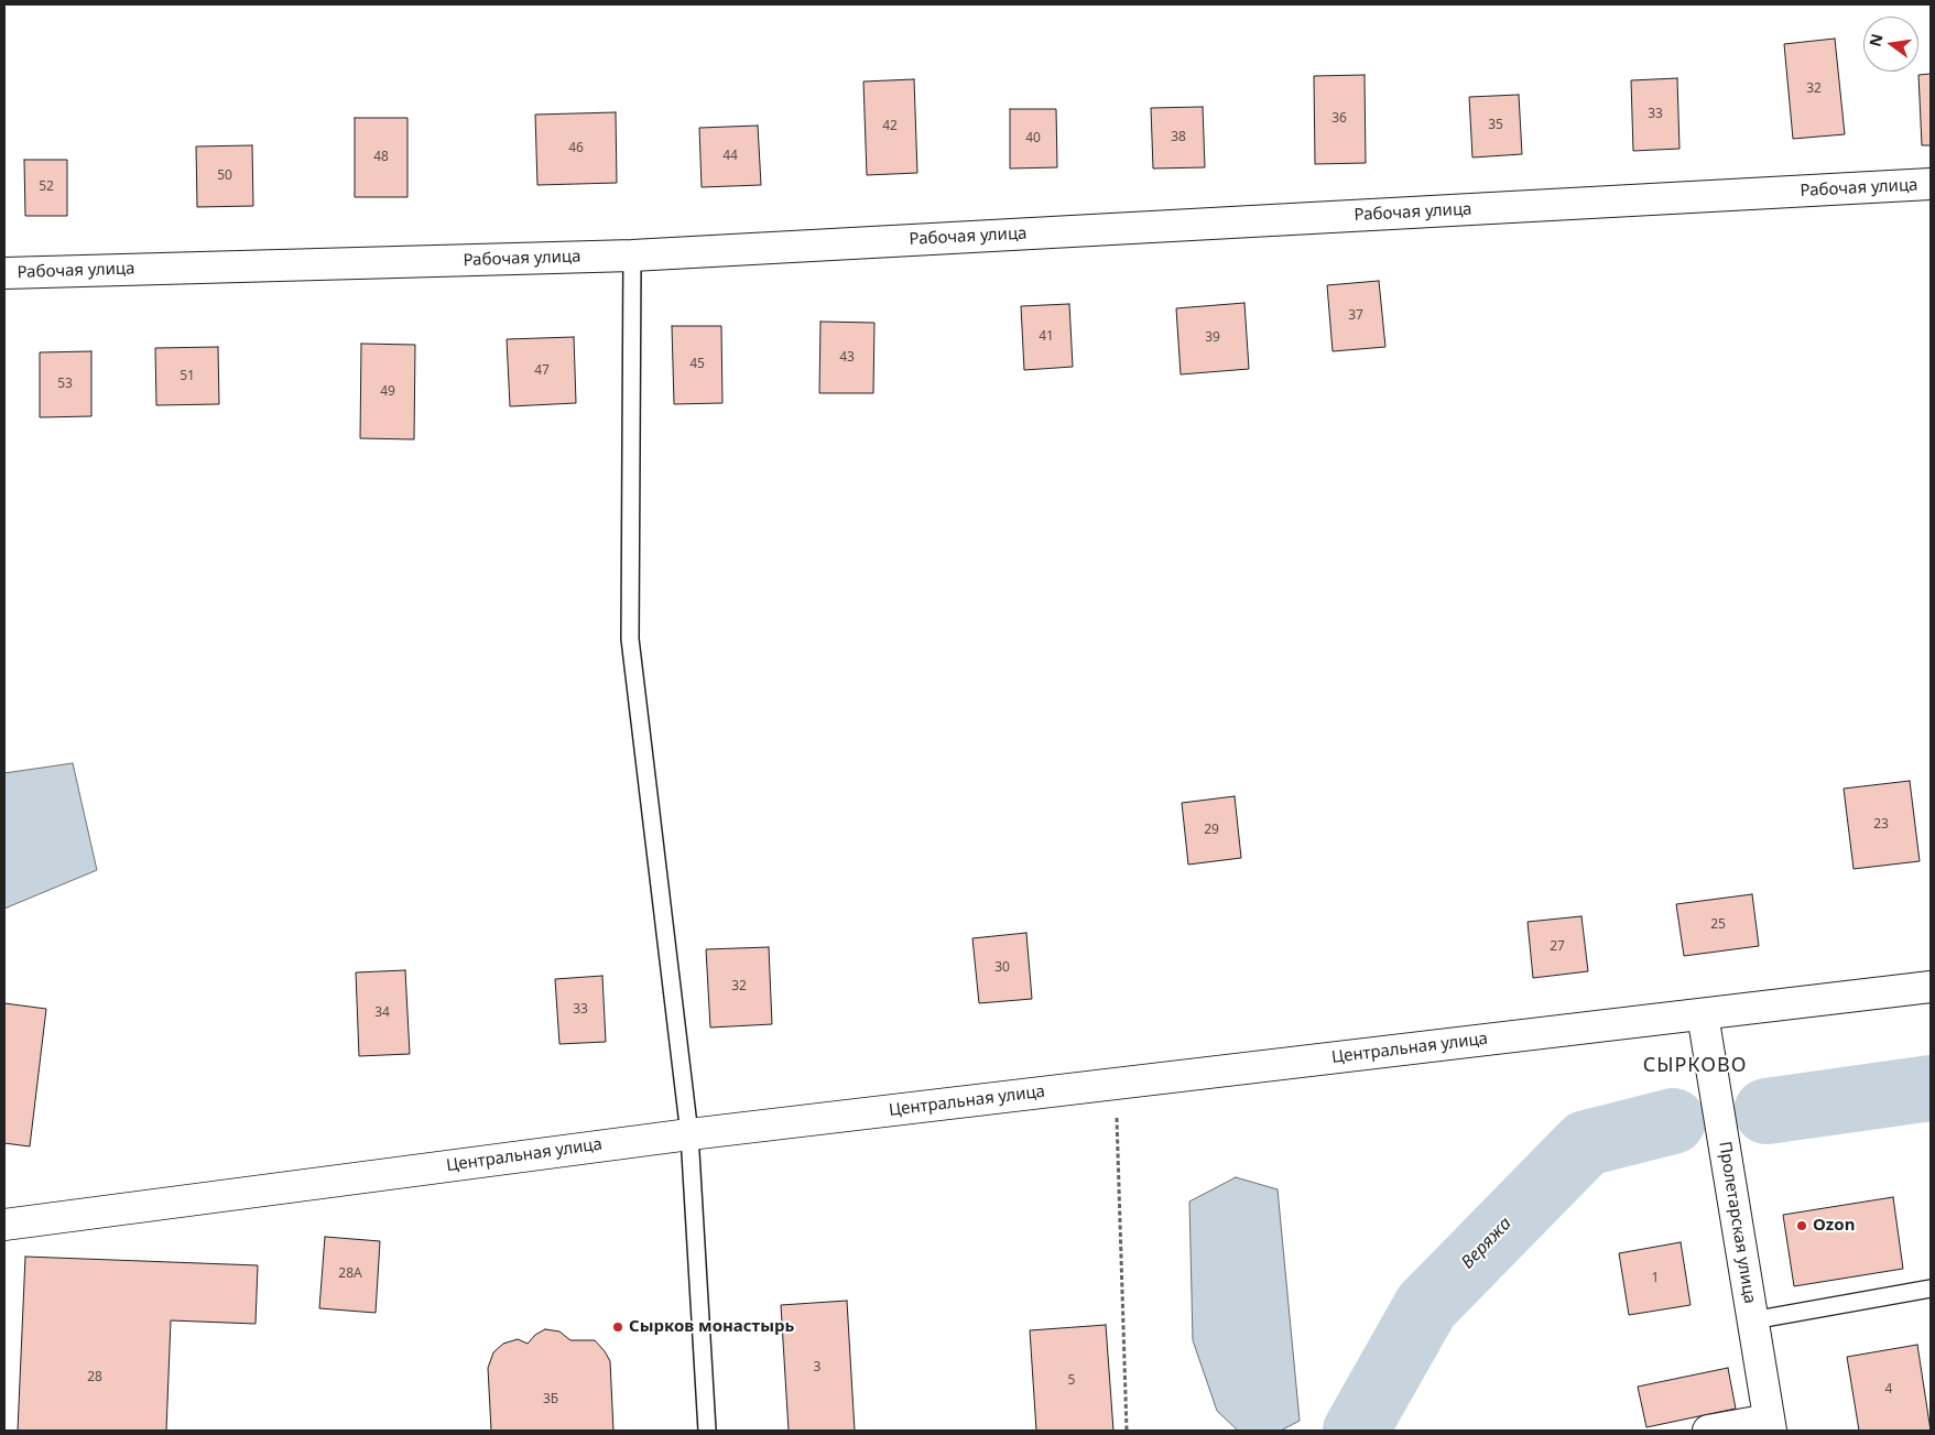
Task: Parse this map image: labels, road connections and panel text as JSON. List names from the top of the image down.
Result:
{
  "streets": {
    "street": ["Рабочая улица", "Центральная улица", "Пролетарская улица"]
  },
  "crossings": [
    ["Центральная улица", "Пролетарская улица"]
  ],
  "districts": ["СЫРКОВО"],
  "water": ["Веряжа"],
  "places": ["Ozon", "Сырков монастырь"],
  "house_numbers": [
    "32",
    "33",
    "36",
    "35",
    "42",
    "38",
    "40",
    "46",
    "44",
    "48",
    "50",
    "52",
    "37",
    "41",
    "39",
    "43",
    "45",
    "47",
    "51",
    "53",
    "49",
    "23",
    "29",
    "25",
    "27",
    "30",
    "32",
    "33",
    "34",
    "28А",
    "1",
    "3",
    "28",
    "5",
    "4",
    "3Б"
  ],
  "north": "left"
}
